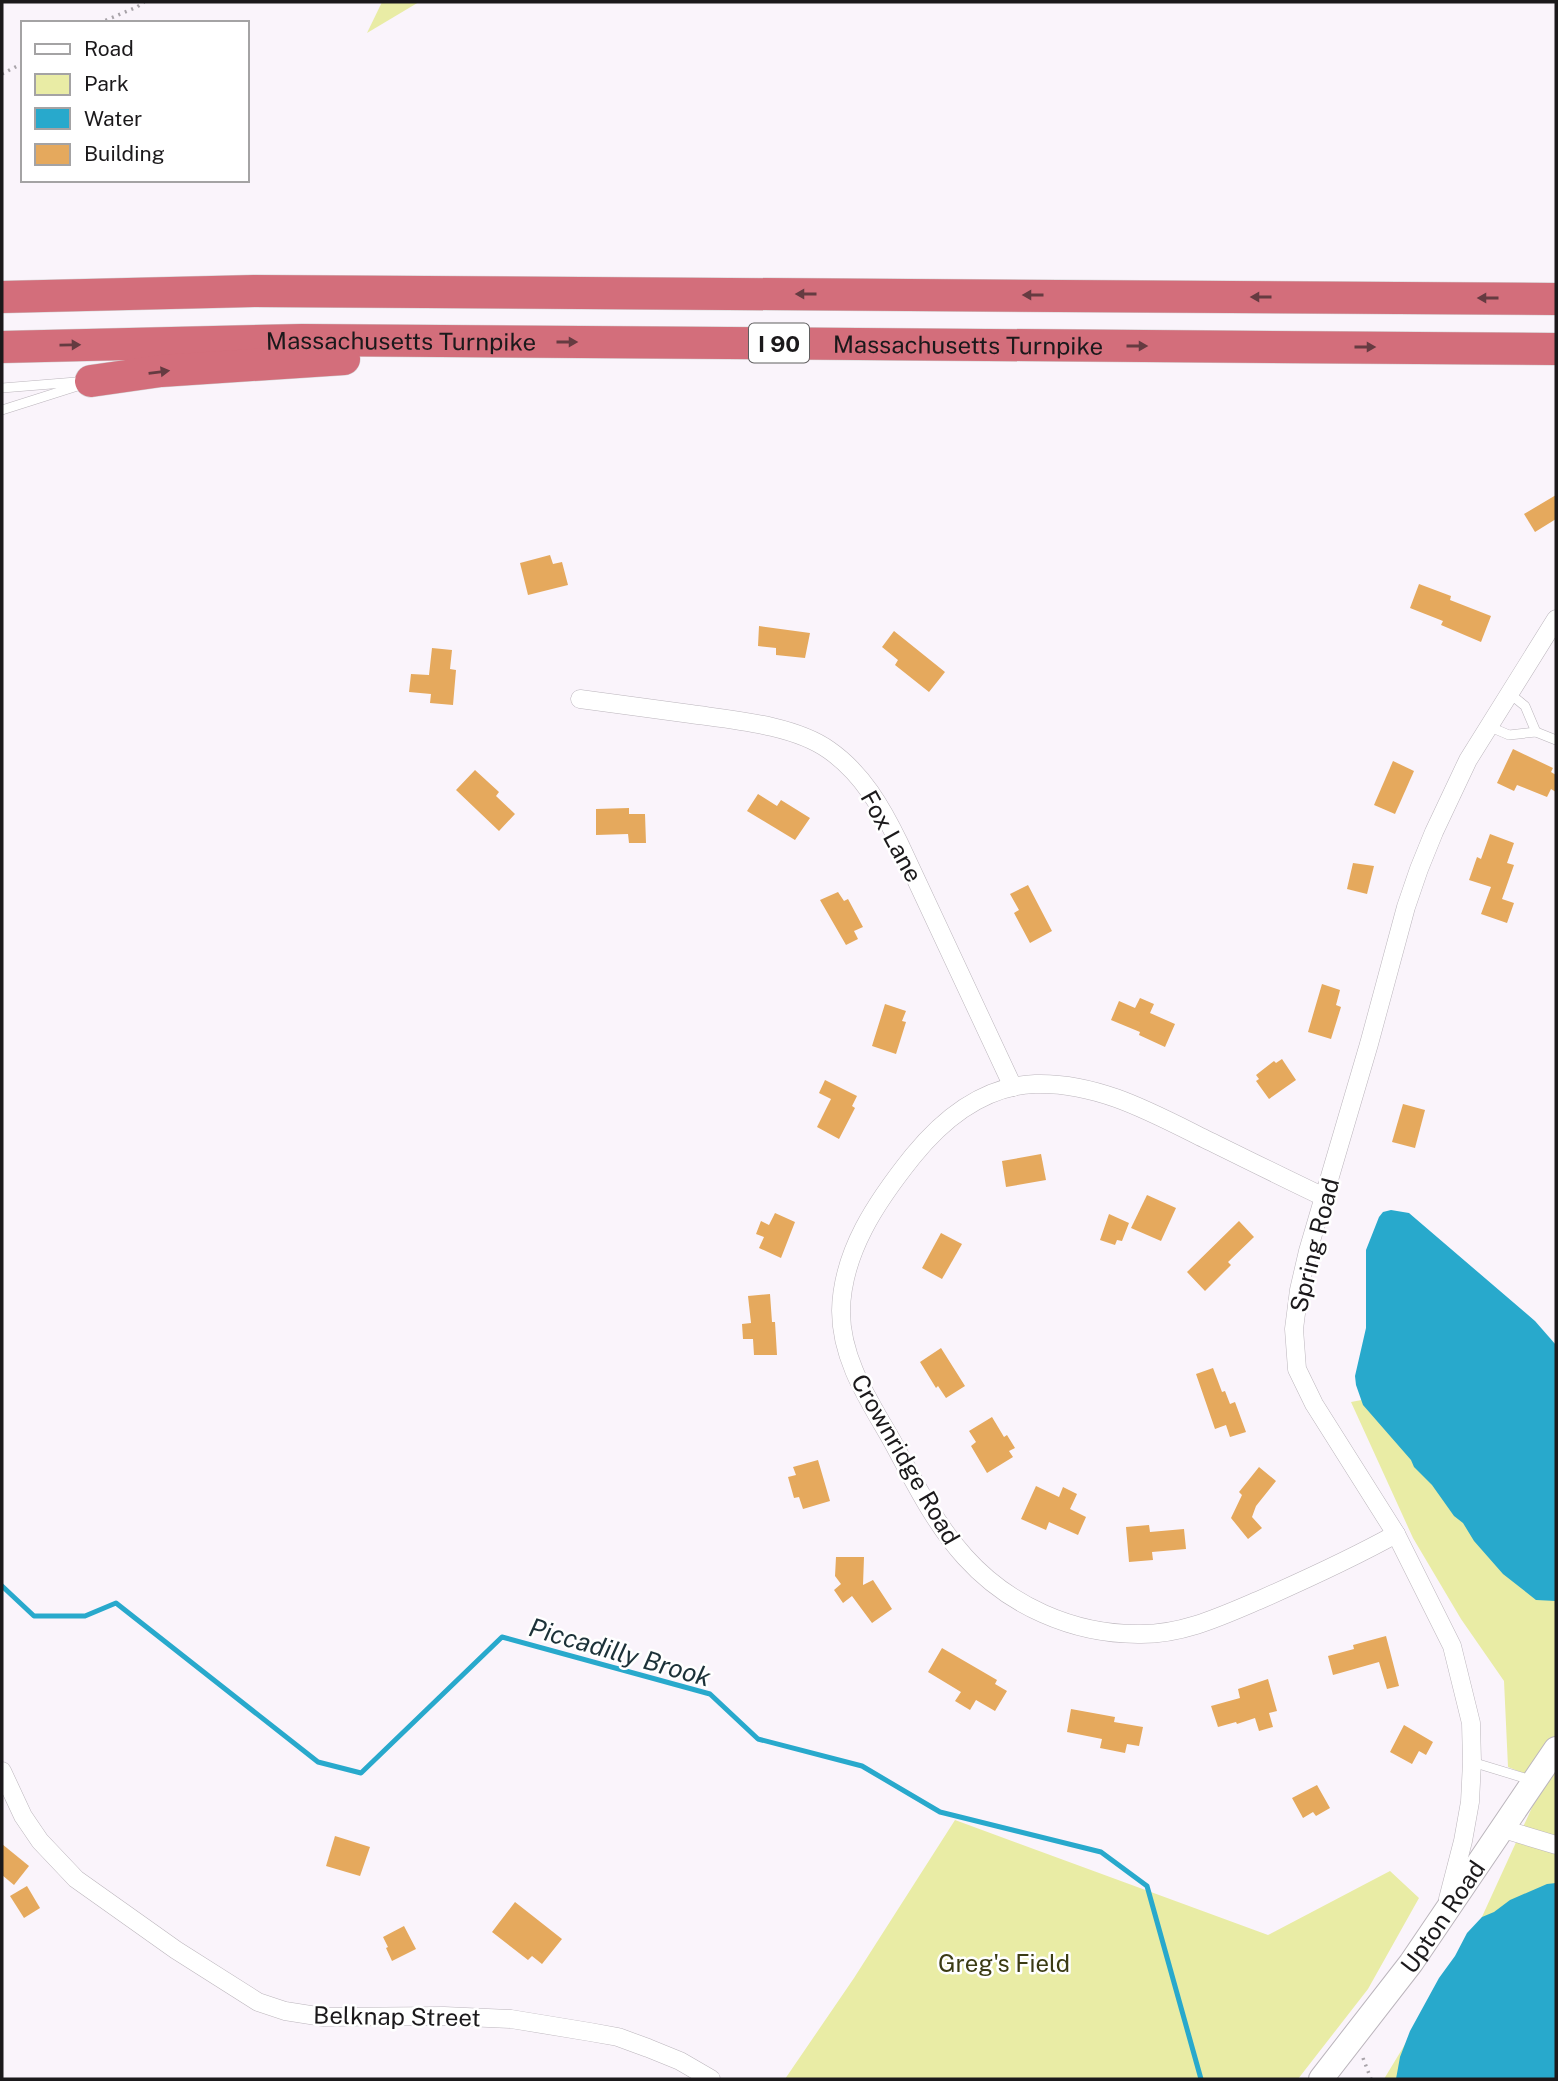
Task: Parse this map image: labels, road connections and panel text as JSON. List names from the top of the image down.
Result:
{
  "streets": {
    "highway": ["Massachusetts Turnpike", "I 90"],
    "main road": ["Upton Road"],
    "street": [
      "Fox Lane",
      "Spring Road",
      "Crownridge Road",
      "Belknap Street"
    ]
  },
  "crossings": [
    ["Fox Lane", "Crownridge Road"],
    ["Spring Road", "Crownridge Road"],
    ["Spring Road", "Upton Road"]
  ],
  "water": ["Piccadilly Brook"],
  "parks": ["Greg's Field"],
  "legend": [
    "Road",
    "Park",
    "Water",
    "Building"
  ]
}
